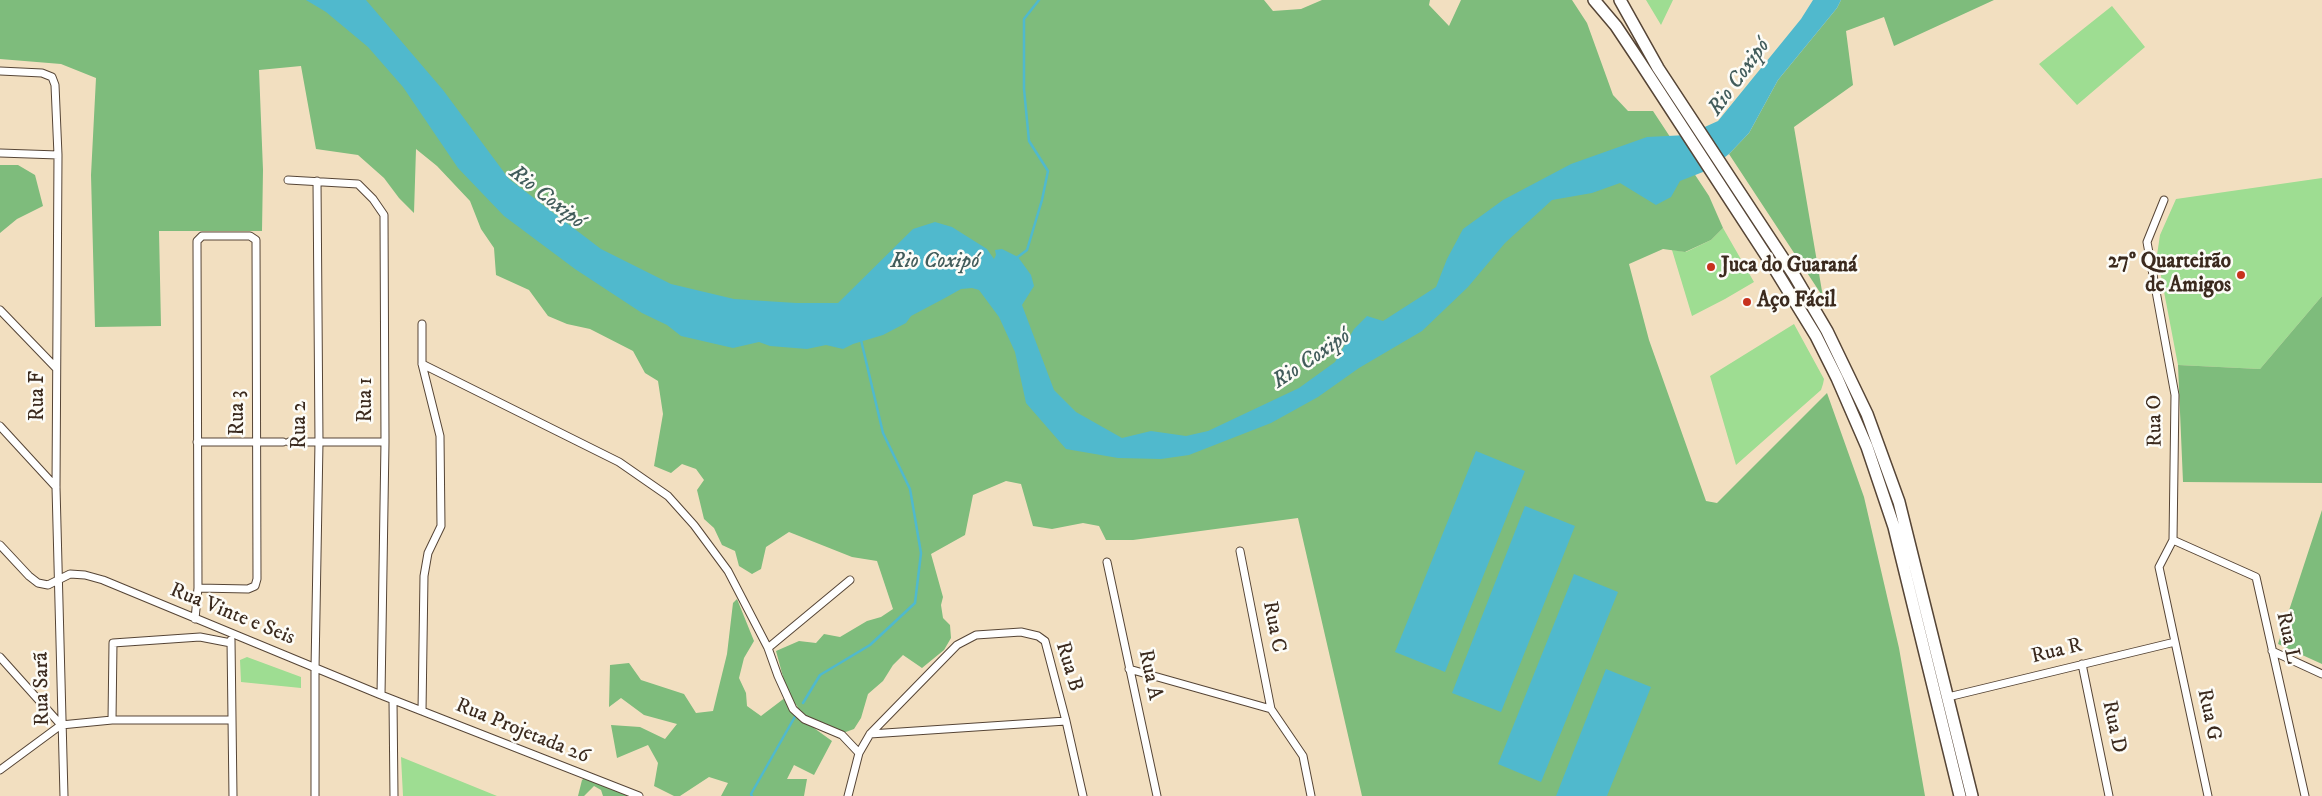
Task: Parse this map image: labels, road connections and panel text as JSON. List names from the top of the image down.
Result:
{
  "streets": {
    "street": [
      "Rua F",
      "Rua 1",
      "Rua 3",
      "Rua O",
      "Rua 2",
      "Rua Vinte e Seis",
      "Rua C",
      "Rua L",
      "Rua R",
      "Rua B",
      "Rua A",
      "Rua Sarã",
      "Rua G",
      "Rua D",
      "Rua Projetada 26"
    ]
  },
  "crossings": [
    ["Rua F", "Rua Vinte e Seis"],
    ["Rua F", "Rua Sarã"],
    ["Rua 1", "Rua 2"],
    ["Rua 1", "Rua Vinte e Seis"],
    ["Rua O", "Rua L"],
    ["Rua O", "Rua R"],
    ["Rua O", "Rua G"],
    ["Rua 2", "Rua Vinte e Seis"],
    ["Rua Vinte e Seis", "Rua Sarã"],
    ["Rua Vinte e Seis", "Rua Projetada 26"],
    ["Rua R", "Rua G"],
    ["Rua R", "Rua D"]
  ],
  "water": ["Rio Coxipó"],
  "places": ["Juca do Guaraná", "27º Quarteirão de Amigos", "Aço Fácil"]
}
